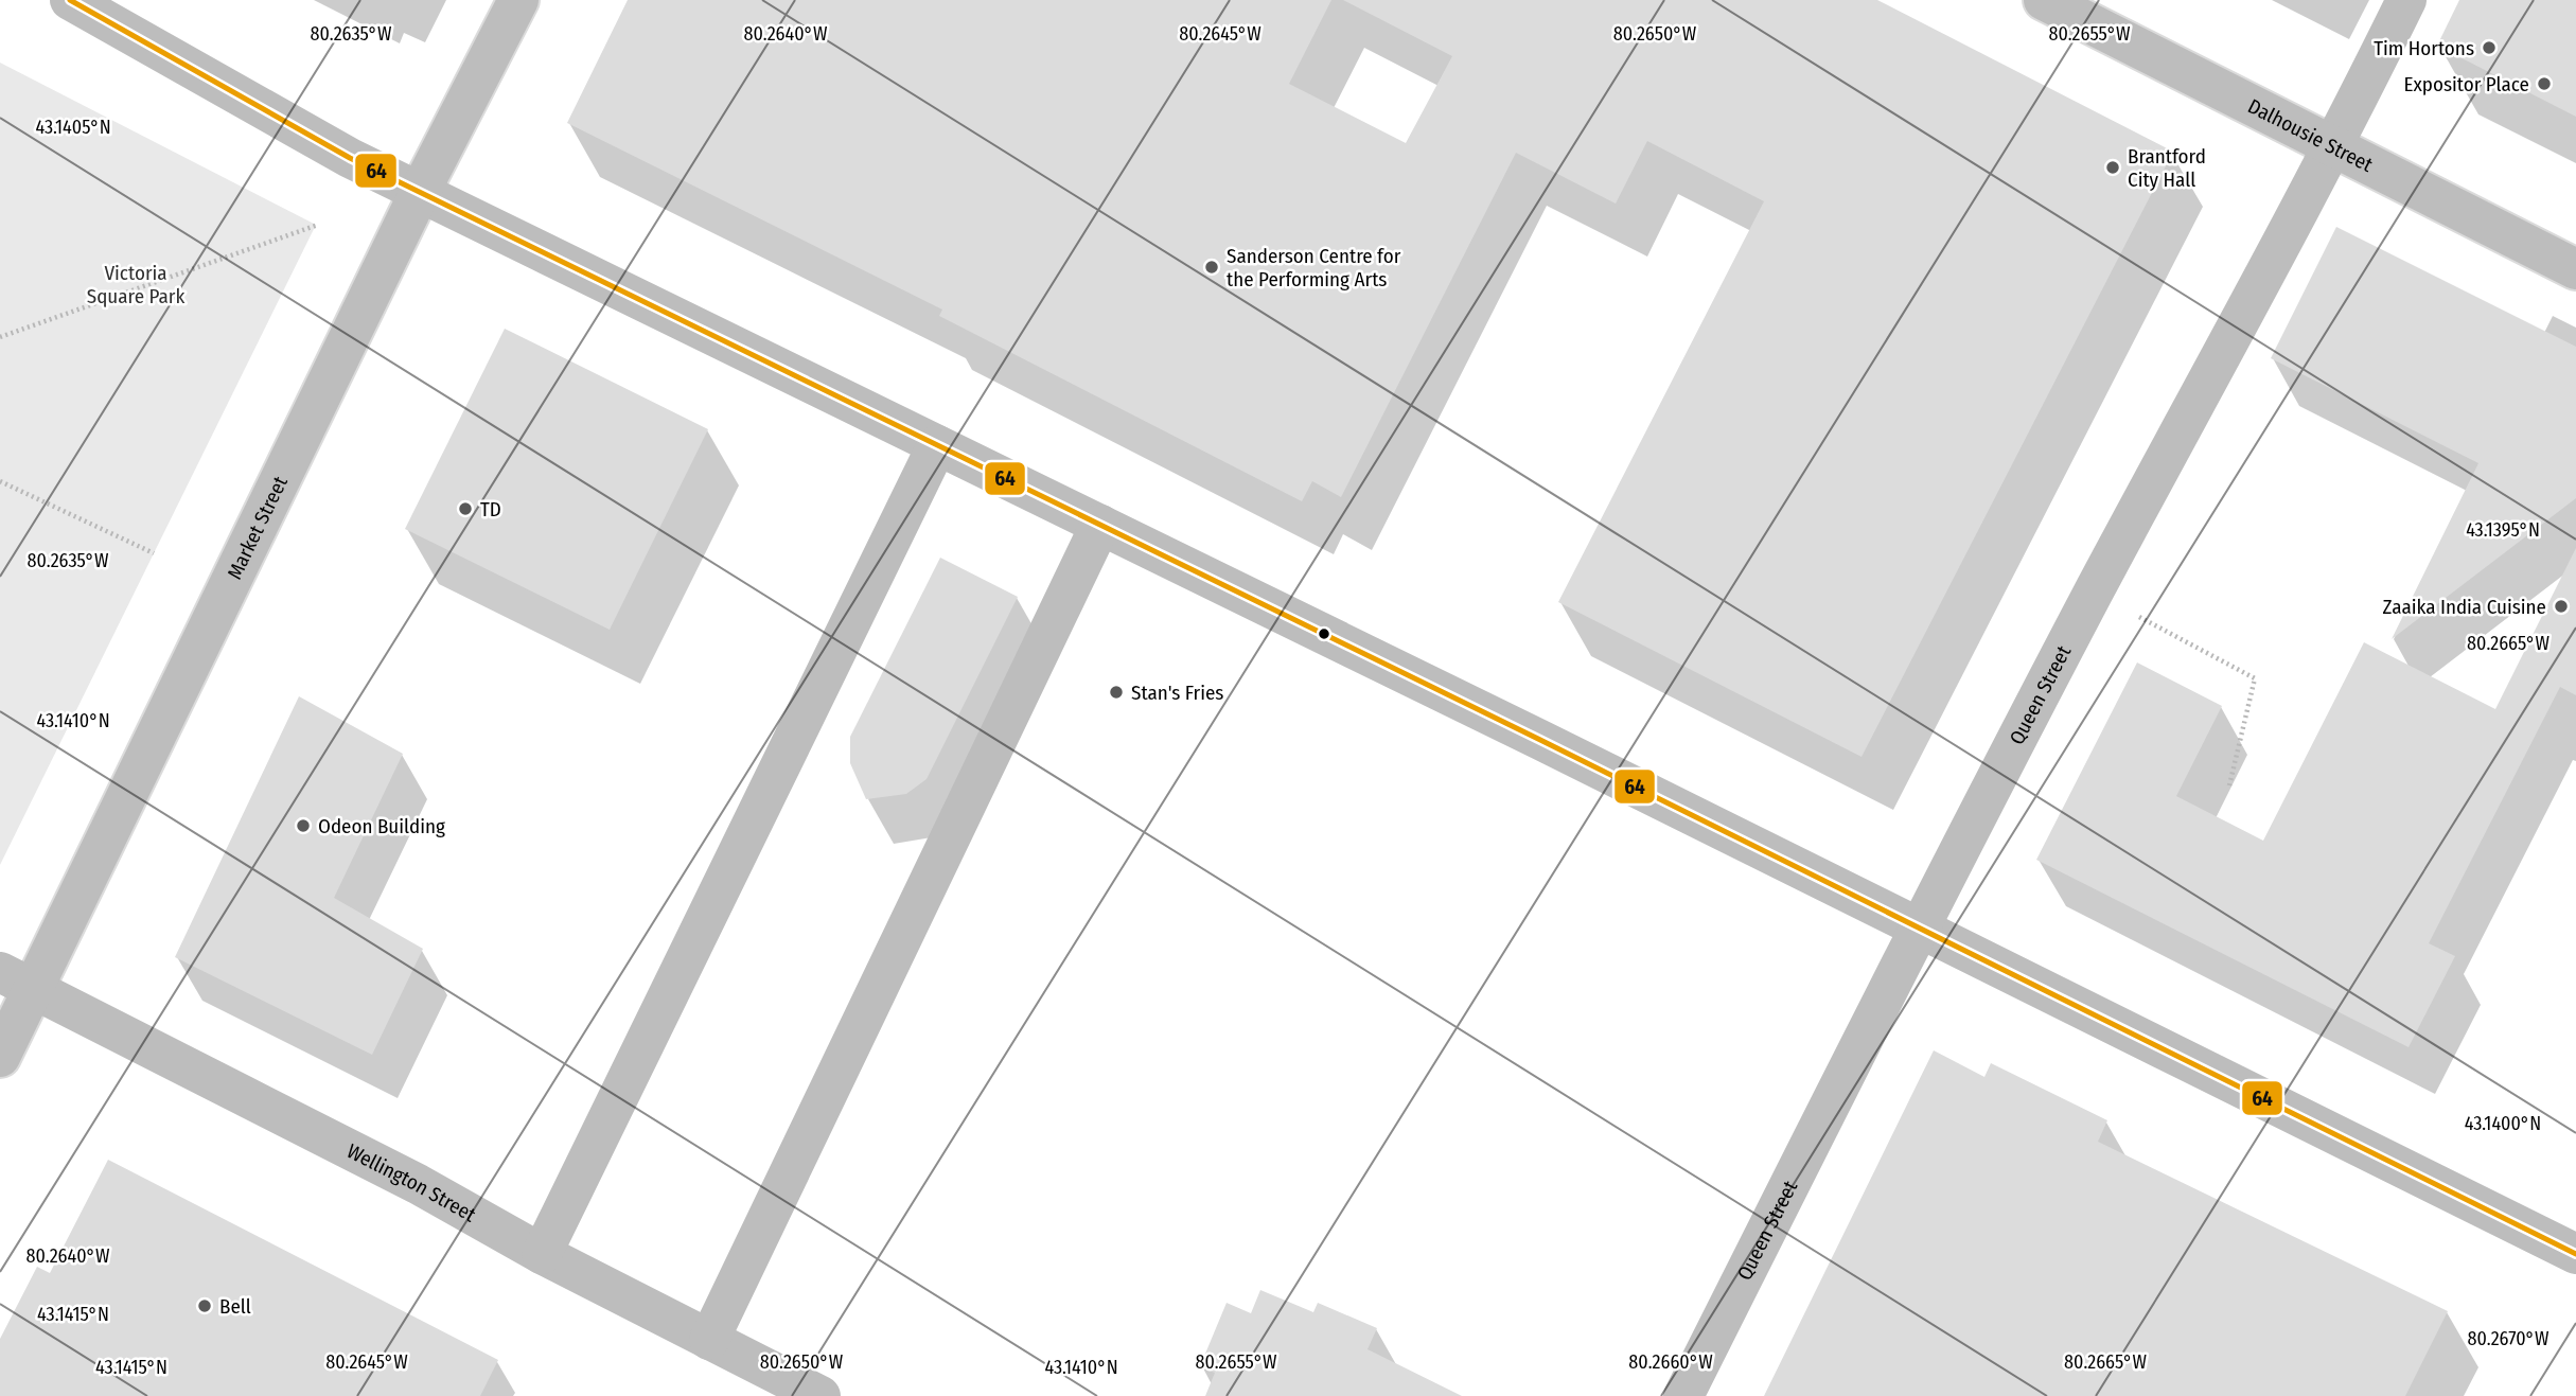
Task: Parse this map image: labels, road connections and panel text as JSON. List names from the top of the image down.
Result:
{
  "streets": {
    "street": [
      "Dalhousie Street",
      "Market Street",
      "Queen Street",
      "Wellington Street"
    ]
  },
  "crossings": [
    ["Dalhousie Street", "Queen Street"],
    ["Market Street", "Wellington Street"]
  ],
  "parks": ["Victoria Square Park"],
  "places": [
    "Tim Hortons",
    "Expositor Place",
    "Brantford City Hall",
    "Sanderson Centre for the Performing Arts",
    "TD",
    "Zaaika India Cuisine",
    "Stan's Fries",
    "Odeon Building",
    "Bell"
  ],
  "lines": ["transit line 64"],
  "coordinates": [
    "80.2635°W",
    "80.2640°W",
    "80.2645°W",
    "80.2650°W",
    "80.2655°W",
    "43.1405°N",
    "43.1395°N",
    "80.2665°W",
    "43.1410°N",
    "43.1400°N",
    "43.1415°N",
    "80.2670°W",
    "80.2660°W"
  ]
}
